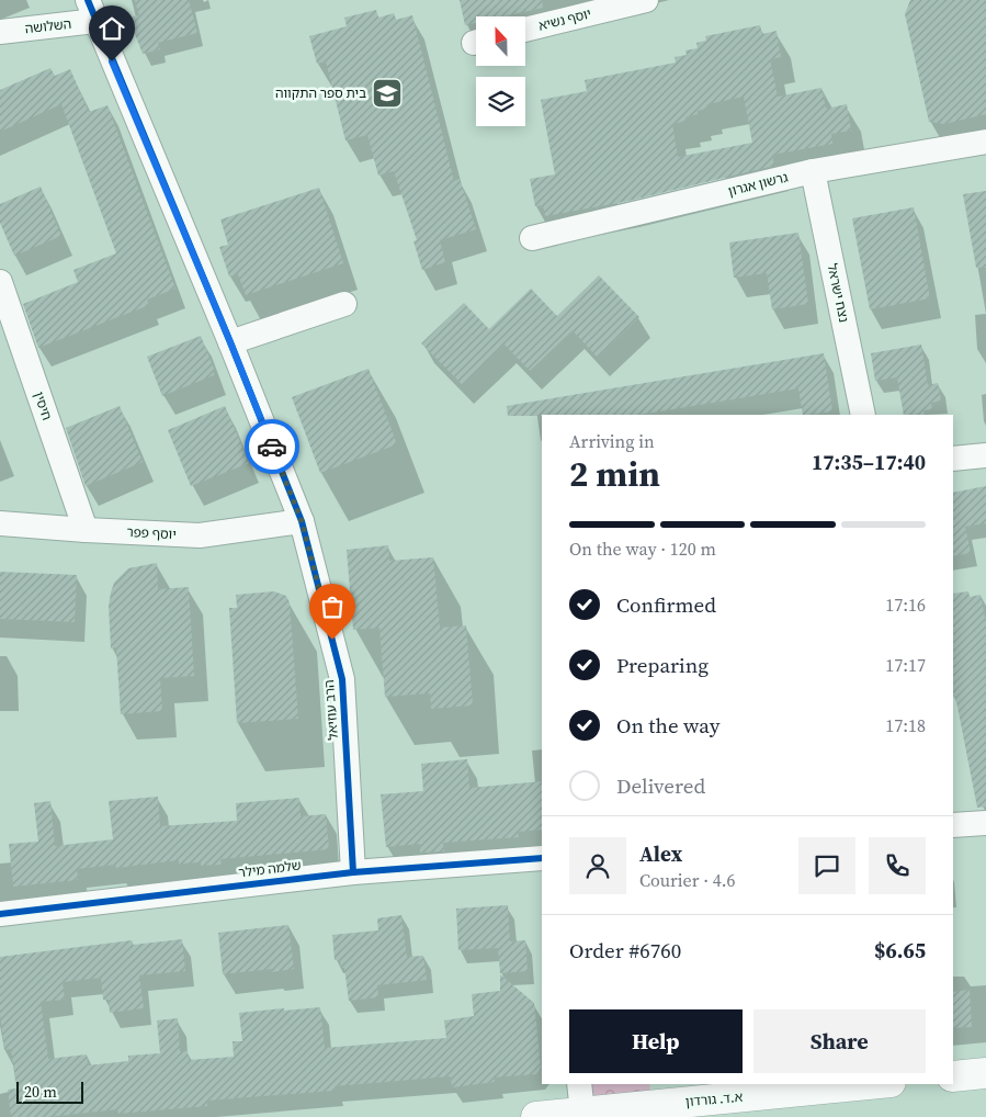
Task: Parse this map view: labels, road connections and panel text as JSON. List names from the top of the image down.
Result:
{
  "streets": {
    "street": [
      "יוסף נשיא",
      "השלושה",
      "גרשון אגרון",
      "נצח ישראל",
      "חיסין",
      "יוסף פפר",
      "הרב עוזיאל",
      "שלמה מילר",
      "א.ד. גורדון"
    ]
  },
  "crossings": [
    ["השלושה", "הרב עוזיאל"],
    ["גרשון אגרון", "נצח ישראל"],
    ["חיסין", "יוסף פפר"],
    ["יוסף פפר", "הרב עוזיאל"],
    ["הרב עוזיאל", "שלמה מילר"]
  ],
  "places": {
    "school or university": ["בית ספר התקווה"]
  },
  "scale_bar": "20 m",
  "north": "top",
  "page": {
    "heading": ["2 min", "Arriving in", "17:35–17:40"],
    "panel": [
      "Alex",
      "Courier · 4.6",
      "Order #6760",
      "$6.65"
    ],
    "bar": "On the way · 120 m",
    "list": [
      ["Confirmed", "17:16"],
      ["Preparing", "17:17"],
      ["On the way", "17:18"],
      "Delivered"
    ],
    "buttons": ["Help", "Share"],
    "scale": "20 m"
  }
}
